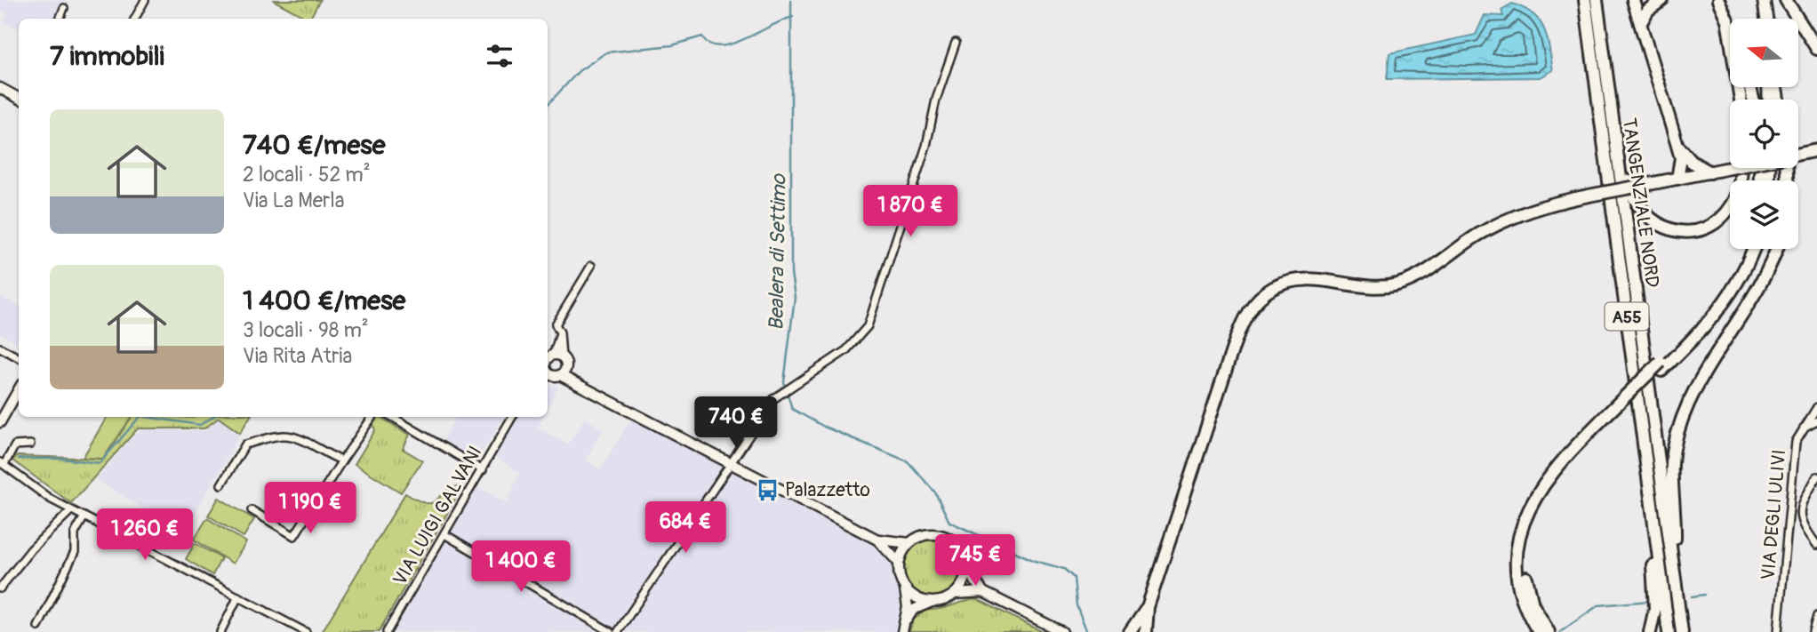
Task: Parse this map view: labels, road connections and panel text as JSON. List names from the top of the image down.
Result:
{
  "streets": {
    "highway": ["TANGENZIALE NORD", "A55"],
    "street": ["VIA DEGLI ULIVI", "VIA LUIGI GALVANI"]
  },
  "crossings": [
    ["TANGENZIALE NORD", "A55"]
  ],
  "water": ["Bealera di Settimo"],
  "places": {
    "bus stop": ["Palazzetto"]
  },
  "north": "left",
  "page": {
    "heading": "7 immobili",
    "list": [
      {
        "name": "740 €/mese",
        "note": "2 locali · 52 m² · Via La Merla"
      },
      {
        "name": "1 400 €/mese",
        "note": "3 locali · 98 m² · Via Rita Atria"
      }
    ],
    "price": [
      "1 870 €",
      "740 €",
      "1 190 €",
      "684 €",
      "1 260 €",
      "745 €",
      "1 400 €"
    ]
  }
}
